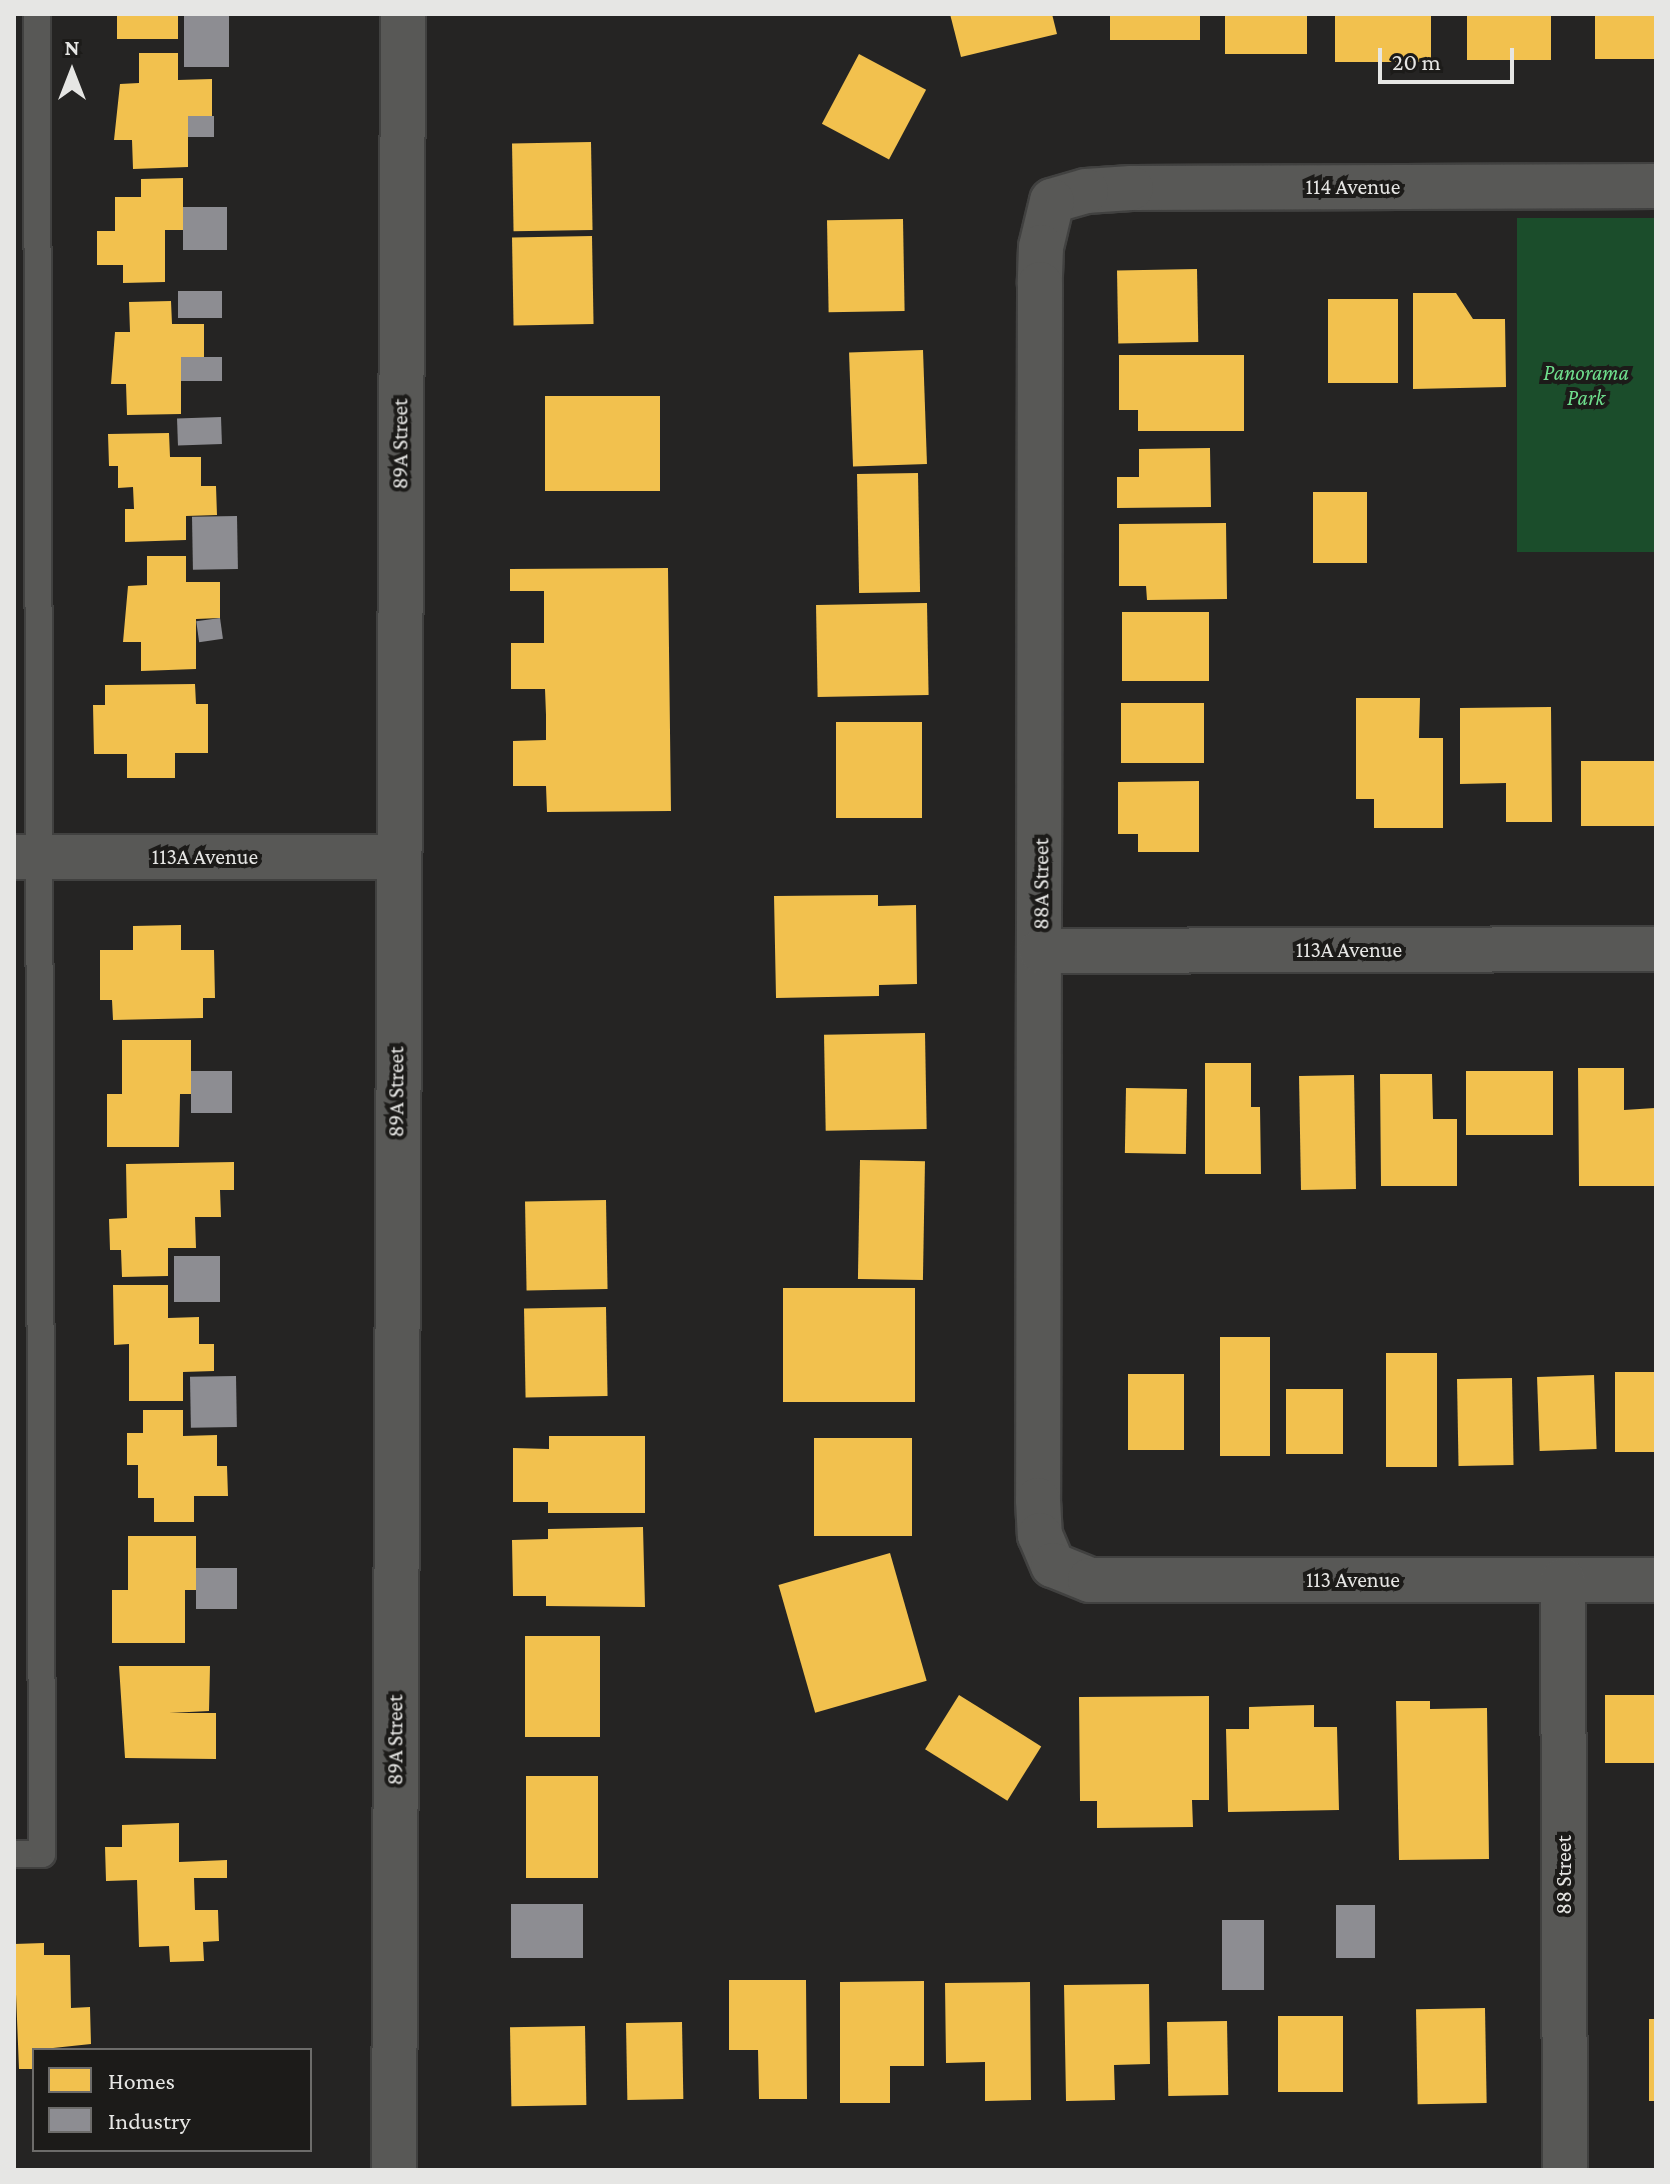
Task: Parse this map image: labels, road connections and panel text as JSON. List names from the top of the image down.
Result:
{
  "streets": {
    "street": [
      "114 Avenue",
      "89A Street",
      "113A Avenue",
      "88A Street",
      "113 Avenue",
      "88 Street"
    ]
  },
  "crossings": [
    ["114 Avenue", "88A Street"],
    ["89A Street", "113A Avenue"],
    ["113A Avenue", "88A Street"],
    ["88A Street", "113 Avenue"],
    ["113 Avenue", "88 Street"]
  ],
  "parks": ["Panorama Park"],
  "legend": ["Homes", "Industry"],
  "scale_bar": "20 m",
  "north": "top"
}
